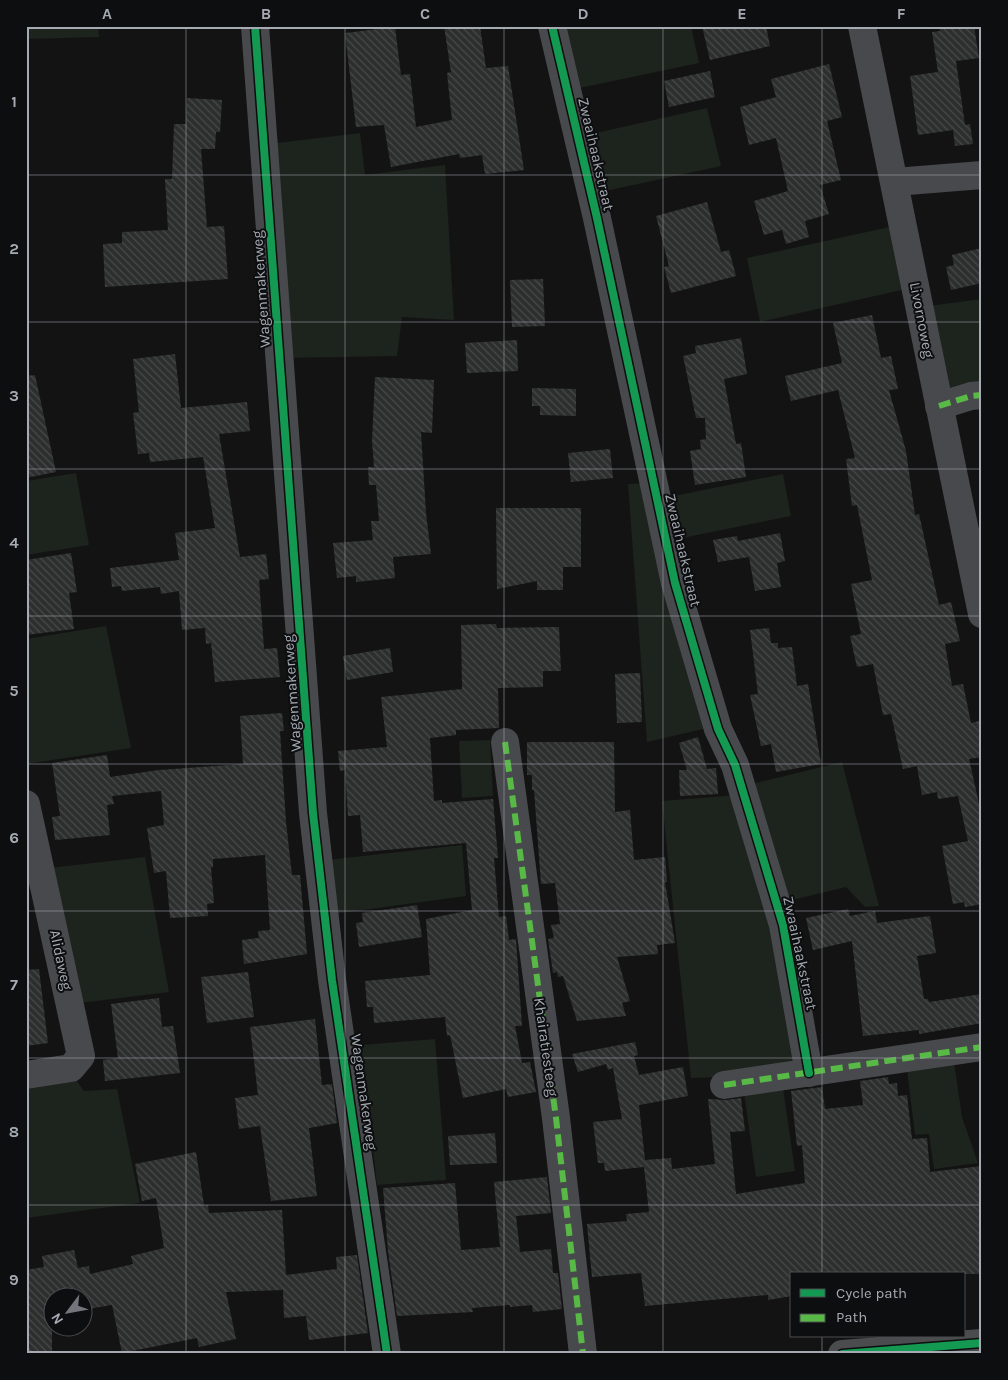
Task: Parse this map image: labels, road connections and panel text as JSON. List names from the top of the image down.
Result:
{
  "streets": {
    "street": [
      "Zwaaihaakstraat",
      "Wagenmakerweg",
      "Livornoweg",
      "Alidaweg",
      "Khairatiesteeg"
    ]
  },
  "legend": ["Cycle path", "Path"],
  "north": "bottom left",
  "grid": {
    "columns": [
      "A",
      "B",
      "C",
      "D",
      "E",
      "F"
    ],
    "rows": [
      "1",
      "2",
      "3",
      "4",
      "5",
      "6",
      "7",
      "8",
      "9"
    ]
  }
}
